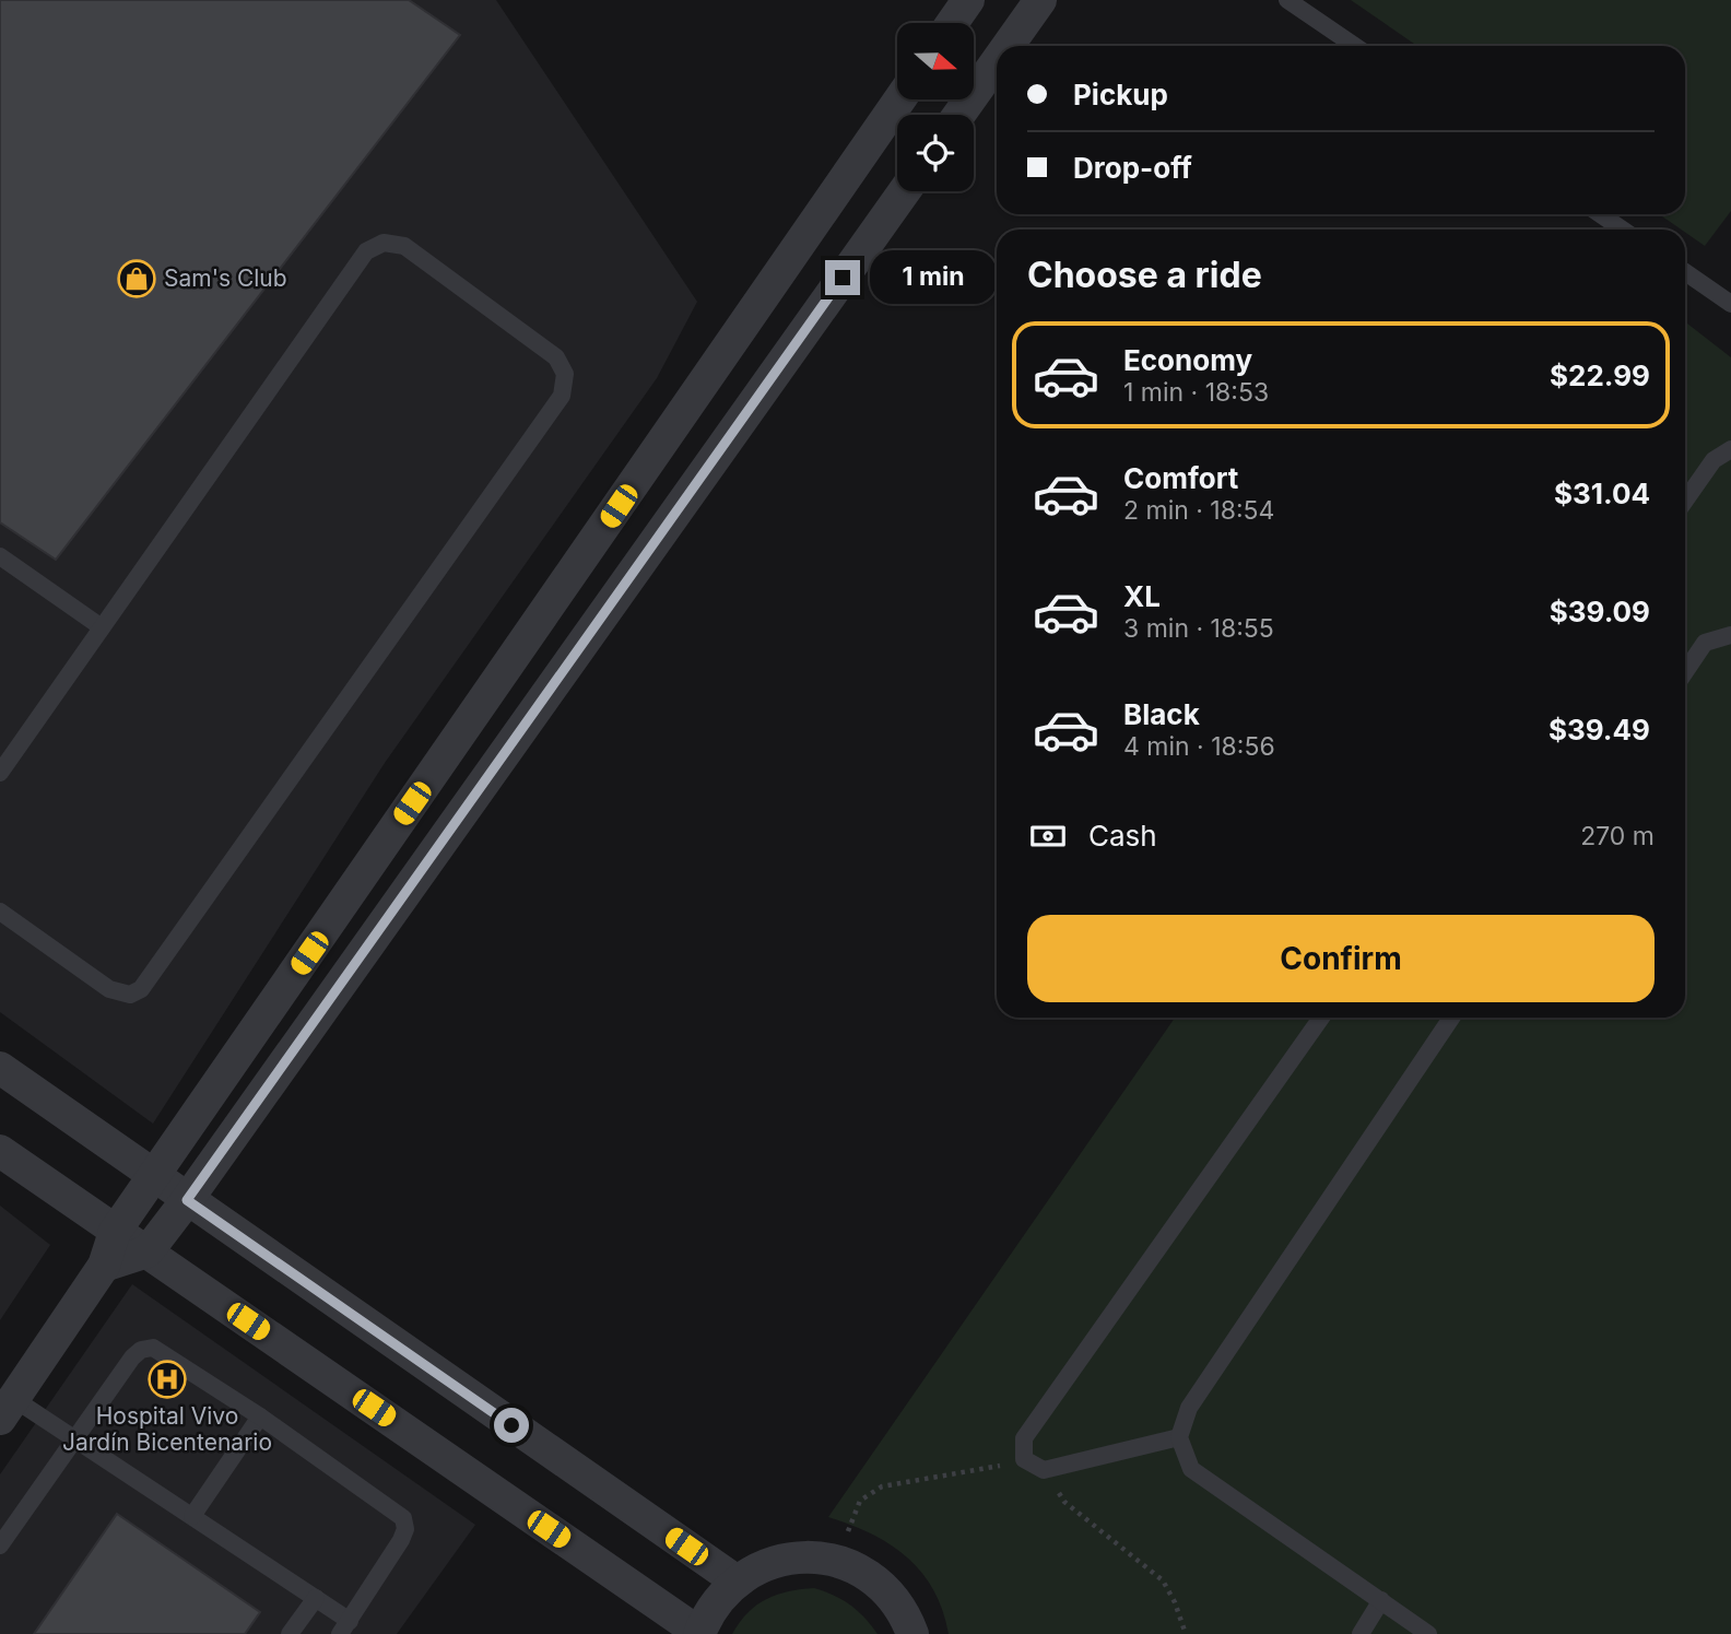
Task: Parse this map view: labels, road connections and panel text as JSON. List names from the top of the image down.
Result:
{
  "places": {
    "shop": ["Sam's Club"],
    "hospital": ["Hospital Vivo Jardín Bicentenario"]
  },
  "north": "right",
  "page": {
    "banner": ["Pickup", "Drop-off"],
    "heading": "Choose a ride",
    "bubble": "1 min",
    "list": [
      {
        "name": "Economy",
        "note": "1 min · 18:53",
        "value": "$22.99"
      },
      {
        "name": "Comfort",
        "note": "2 min · 18:54",
        "value": "$31.04"
      },
      {
        "name": "XL",
        "note": "3 min · 18:55",
        "value": "$39.09"
      },
      {
        "name": "Black",
        "note": "4 min · 18:56",
        "value": "$39.49"
      }
    ],
    "pay": ["Cash", "270 m"],
    "buttons": "Confirm"
  }
}
